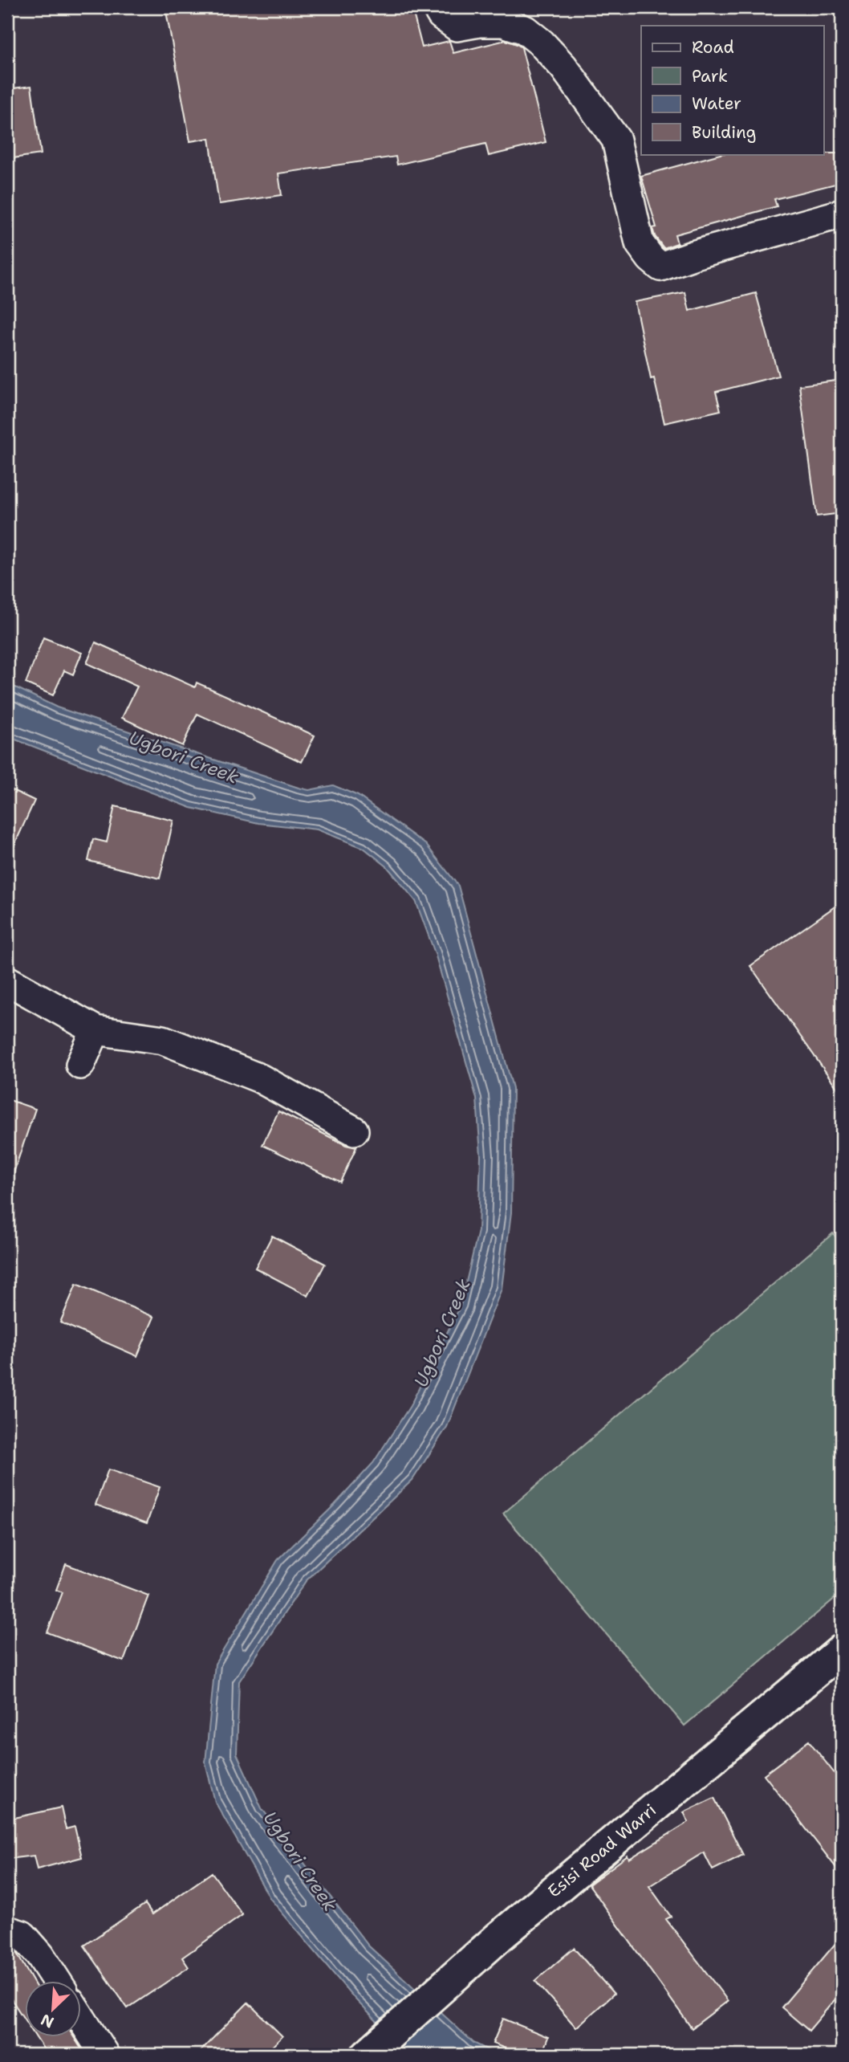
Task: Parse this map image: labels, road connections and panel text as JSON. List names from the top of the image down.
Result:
{
  "streets": {
    "street": ["Esisi Road Warri"]
  },
  "water": ["Ugbori Creek"],
  "legend": [
    "Road",
    "Park",
    "Water",
    "Building"
  ],
  "north": "bottom left"
}
